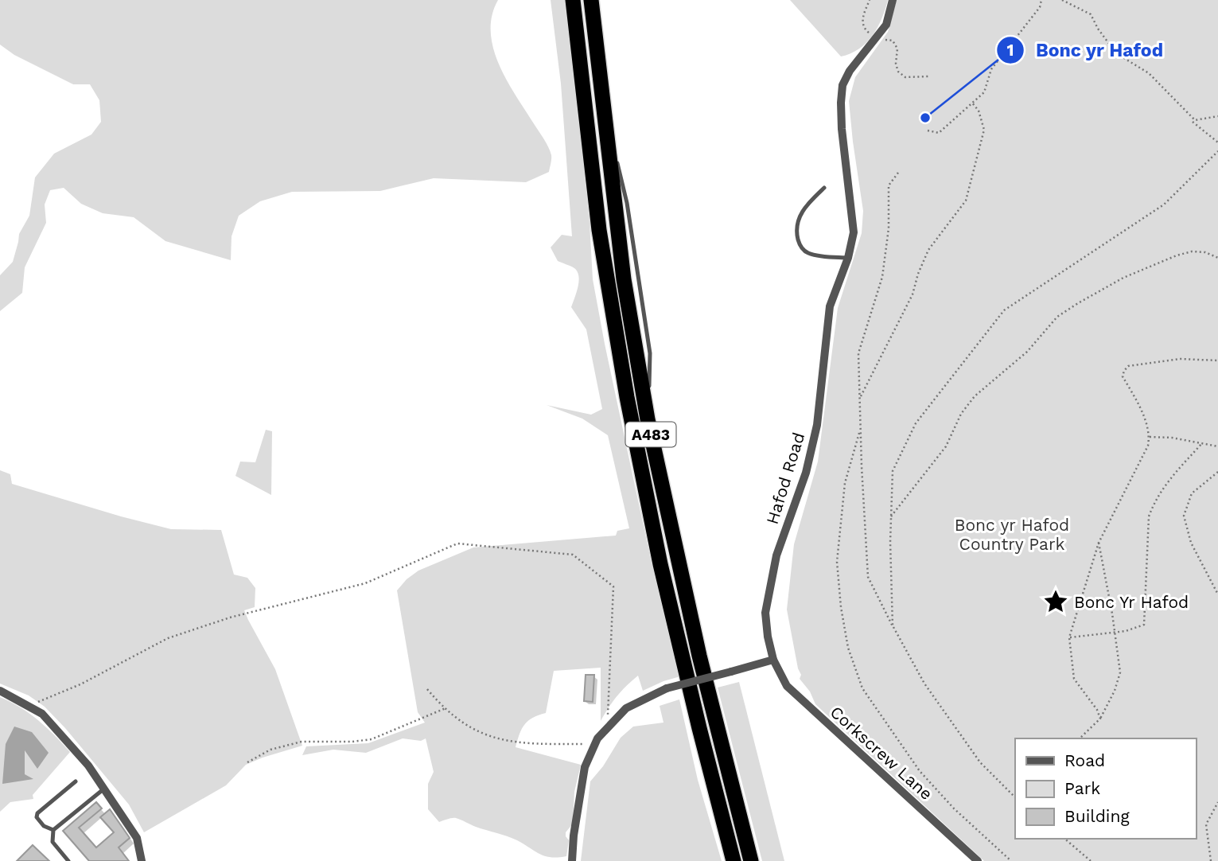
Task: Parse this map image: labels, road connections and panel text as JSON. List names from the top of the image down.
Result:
{
  "streets": {
    "highway": ["A483"],
    "street": ["Hafod Road", "Corkscrew Lane"]
  },
  "crossings": [
    ["Hafod Road", "Corkscrew Lane"]
  ],
  "parks": ["Bonc yr Hafod Country Park"],
  "places": {
    "other": ["Bonc yr Hafod"],
    "place": ["Bonc Yr Hafod"]
  },
  "legend": ["Road", "Park", "Building"]
}
